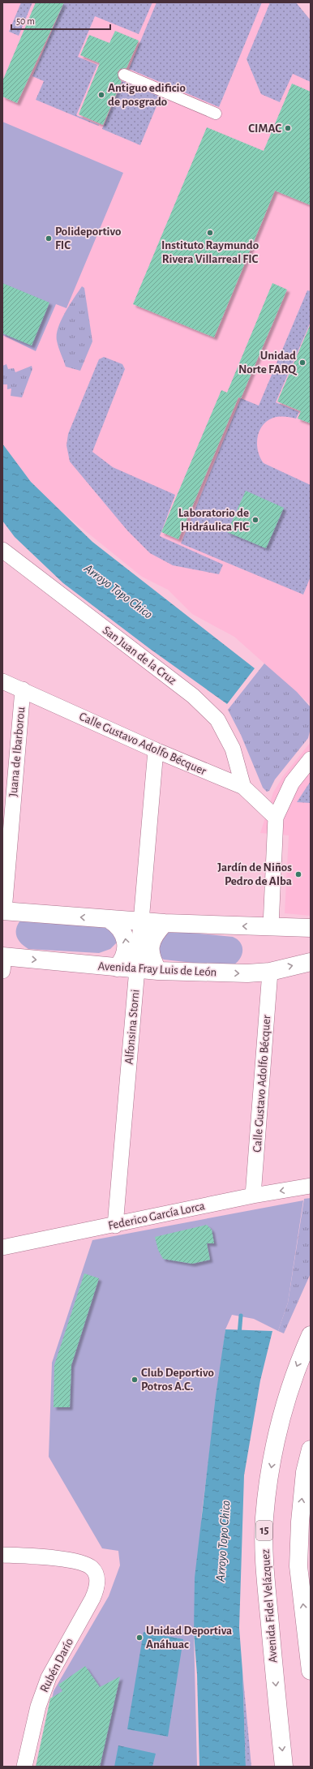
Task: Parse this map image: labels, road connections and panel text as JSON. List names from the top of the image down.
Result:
{
  "streets": {
    "main road": ["Avenida Fray Luis de León", "15", "Avenida Fidel Velázquez"],
    "street": [
      "San Juan de la Cruz",
      "Calle Gustavo Adolfo Bécquer",
      "Juana de Ibarborou",
      "Alfonsina Storni",
      "Federico García Lorca",
      "Rubén Darío"
    ]
  },
  "crossings": [
    ["San Juan de la Cruz", "Calle Gustavo Adolfo Bécquer"],
    ["Calle Gustavo Adolfo Bécquer", "Juana de Ibarborou"],
    ["Calle Gustavo Adolfo Bécquer", "Avenida Fray Luis de León"],
    ["Calle Gustavo Adolfo Bécquer", "Alfonsina Storni"],
    ["Calle Gustavo Adolfo Bécquer", "Federico García Lorca"],
    ["Avenida Fray Luis de León", "Alfonsina Storni"],
    ["Alfonsina Storni", "Federico García Lorca"]
  ],
  "water": ["Arroyo Topo Chico"],
  "places": [
    "Antiguo edificio de posgrado",
    "CIMAC",
    "Instituto Raymundo Rivera Villarreal FIC",
    "Polideportivo FIC",
    "Unidad Norte FARQ",
    "Laboratorio de Hidráulica FIC",
    "Jardín de Niños Pedro de Alba",
    "Club Deportivo Potros A.C.",
    "Unidad Deportiva Anáhuac"
  ],
  "scale_bar": "50 m"
}
